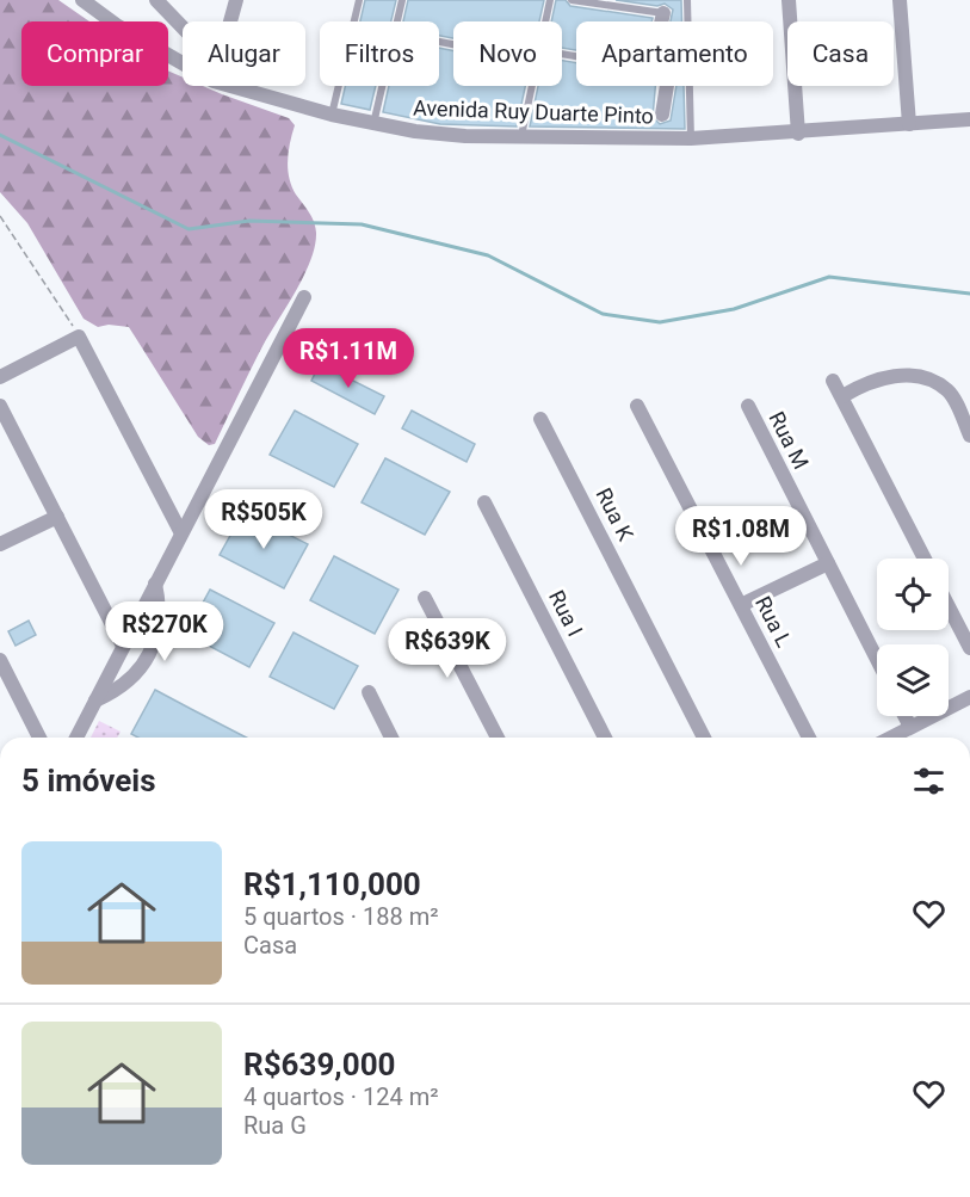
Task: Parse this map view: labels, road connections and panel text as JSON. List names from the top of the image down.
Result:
{
  "streets": {
    "street": [
      "Avenida Ruy Duarte Pinto",
      "Rua M",
      "Rua K",
      "Rua I",
      "Rua L"
    ]
  },
  "page": {
    "chip": [
      "Comprar",
      "Alugar",
      "Filtros",
      "Novo",
      "Apartamento",
      "Casa"
    ],
    "price": [
      "R$1.11M",
      "R$505K",
      "R$1.08M",
      "R$270K",
      "R$639K"
    ],
    "heading": "5 imóveis",
    "list": [
      {
        "name": "R$1,110,000",
        "note": "5 quartos · 188 m² · Casa"
      },
      {
        "name": "R$639,000",
        "note": "4 quartos · 124 m² · Rua G"
      }
    ]
  }
}
